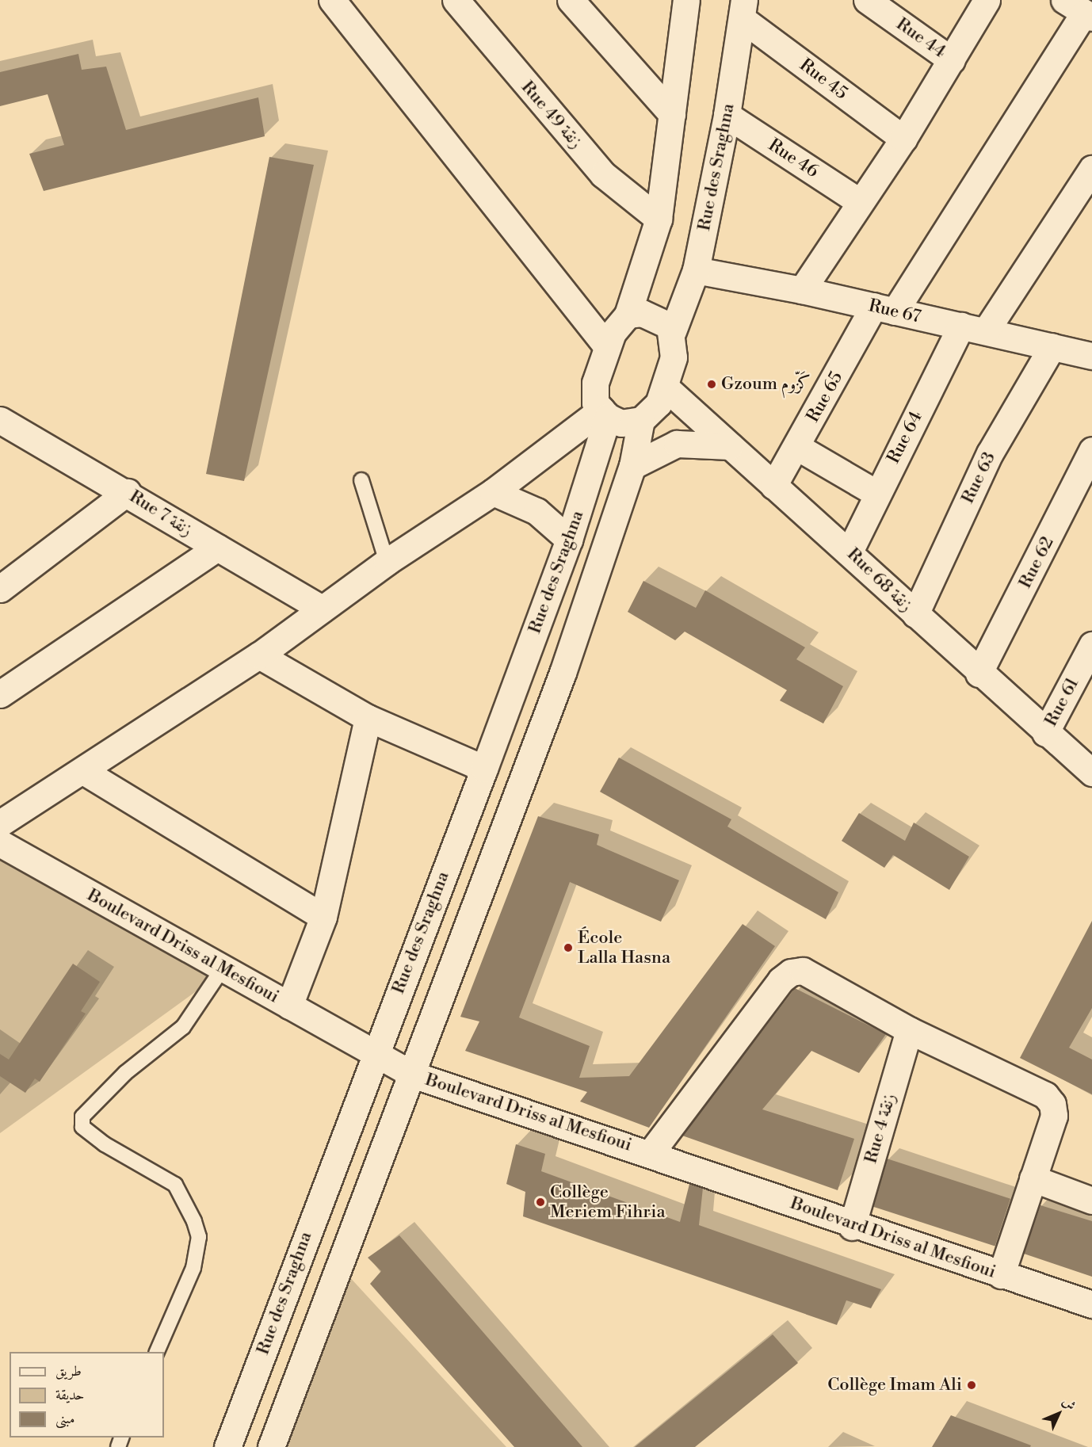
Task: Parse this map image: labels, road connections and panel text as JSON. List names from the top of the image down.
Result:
{
  "streets": {
    "street": [
      "Rue 44",
      "Rue 45",
      "Rue 49 زنقة",
      "Rue 46",
      "Rue des Sraghna",
      "Rue 67",
      "Rue 65",
      "Rue 64",
      "Rue 63",
      "Rue 7 زنقة",
      "Rue 62",
      "Rue 68 زنقة",
      "Rue 61",
      "Boulevard Driss al Mesfioui",
      "Rue 4 زنقة"
    ]
  },
  "crossings": [
    ["Rue 45", "Rue des Sraghna"],
    ["Rue 46", "Rue des Sraghna"],
    ["Rue des Sraghna", "Rue 67"],
    ["Rue des Sraghna", "Rue 68 زنقة"],
    ["Rue des Sraghna", "Boulevard Driss al Mesfioui"],
    ["Rue 67", "Rue 65"],
    ["Rue 67", "Rue 64"],
    ["Rue 67", "Rue 63"],
    ["Rue 65", "Rue 68 زنقة"],
    ["Rue 64", "Rue 68 زنقة"],
    ["Rue 63", "Rue 68 زنقة"],
    ["Rue 62", "Rue 68 زنقة"],
    ["Rue 68 زنقة", "Rue 61"],
    ["Boulevard Driss al Mesfioui", "Rue 4 زنقة"]
  ],
  "places": [
    "Gzoum كَزّوم",
    "École Lalla Hasna",
    "Collège Meriem Fihria",
    "Collège Imam Ali"
  ],
  "legend": ["طريق", "حديقة", "مبنى"],
  "north": "top right"
}
